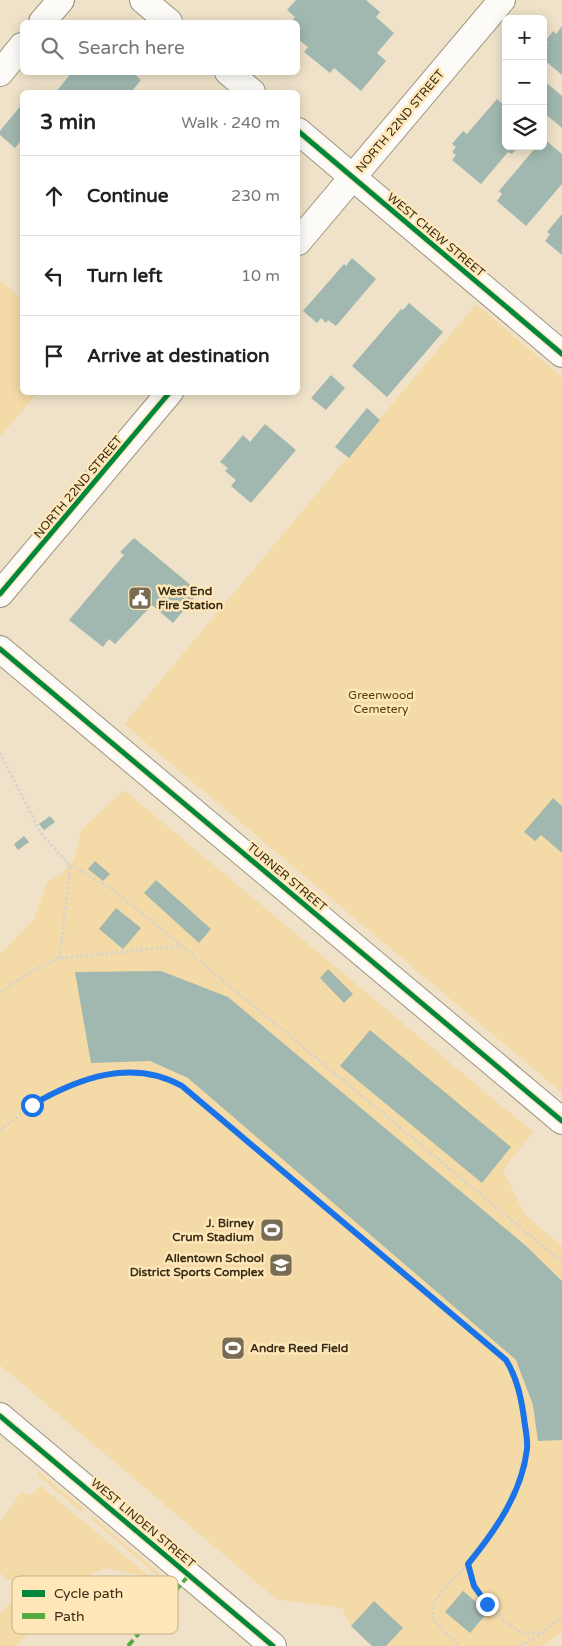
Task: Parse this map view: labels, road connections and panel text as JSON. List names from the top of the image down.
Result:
{
  "streets": {
    "street": [
      "NORTH 22ND STREET",
      "WEST CHEW STREET",
      "TURNER STREET",
      "WEST LINDEN STREET"
    ]
  },
  "crossings": [
    ["NORTH 22ND STREET", "WEST CHEW STREET"]
  ],
  "parks": ["Greenwood Cemetery"],
  "places": {
    "public building": ["West End Fire Station"],
    "sports": ["J. Birney Crum Stadium", "Andre Reed Field"],
    "school or university": ["Allentown School District Sports Complex"]
  },
  "legend": ["Cycle path", "Path"],
  "page": {
    "map_buttons": ["+", "−"],
    "search": "Search here",
    "heading": ["3 min", "Walk · 240 m"],
    "list": [
      ["Continue", "230 m"],
      ["Turn left", "10 m"],
      "Arrive at destination"
    ]
  }
}
